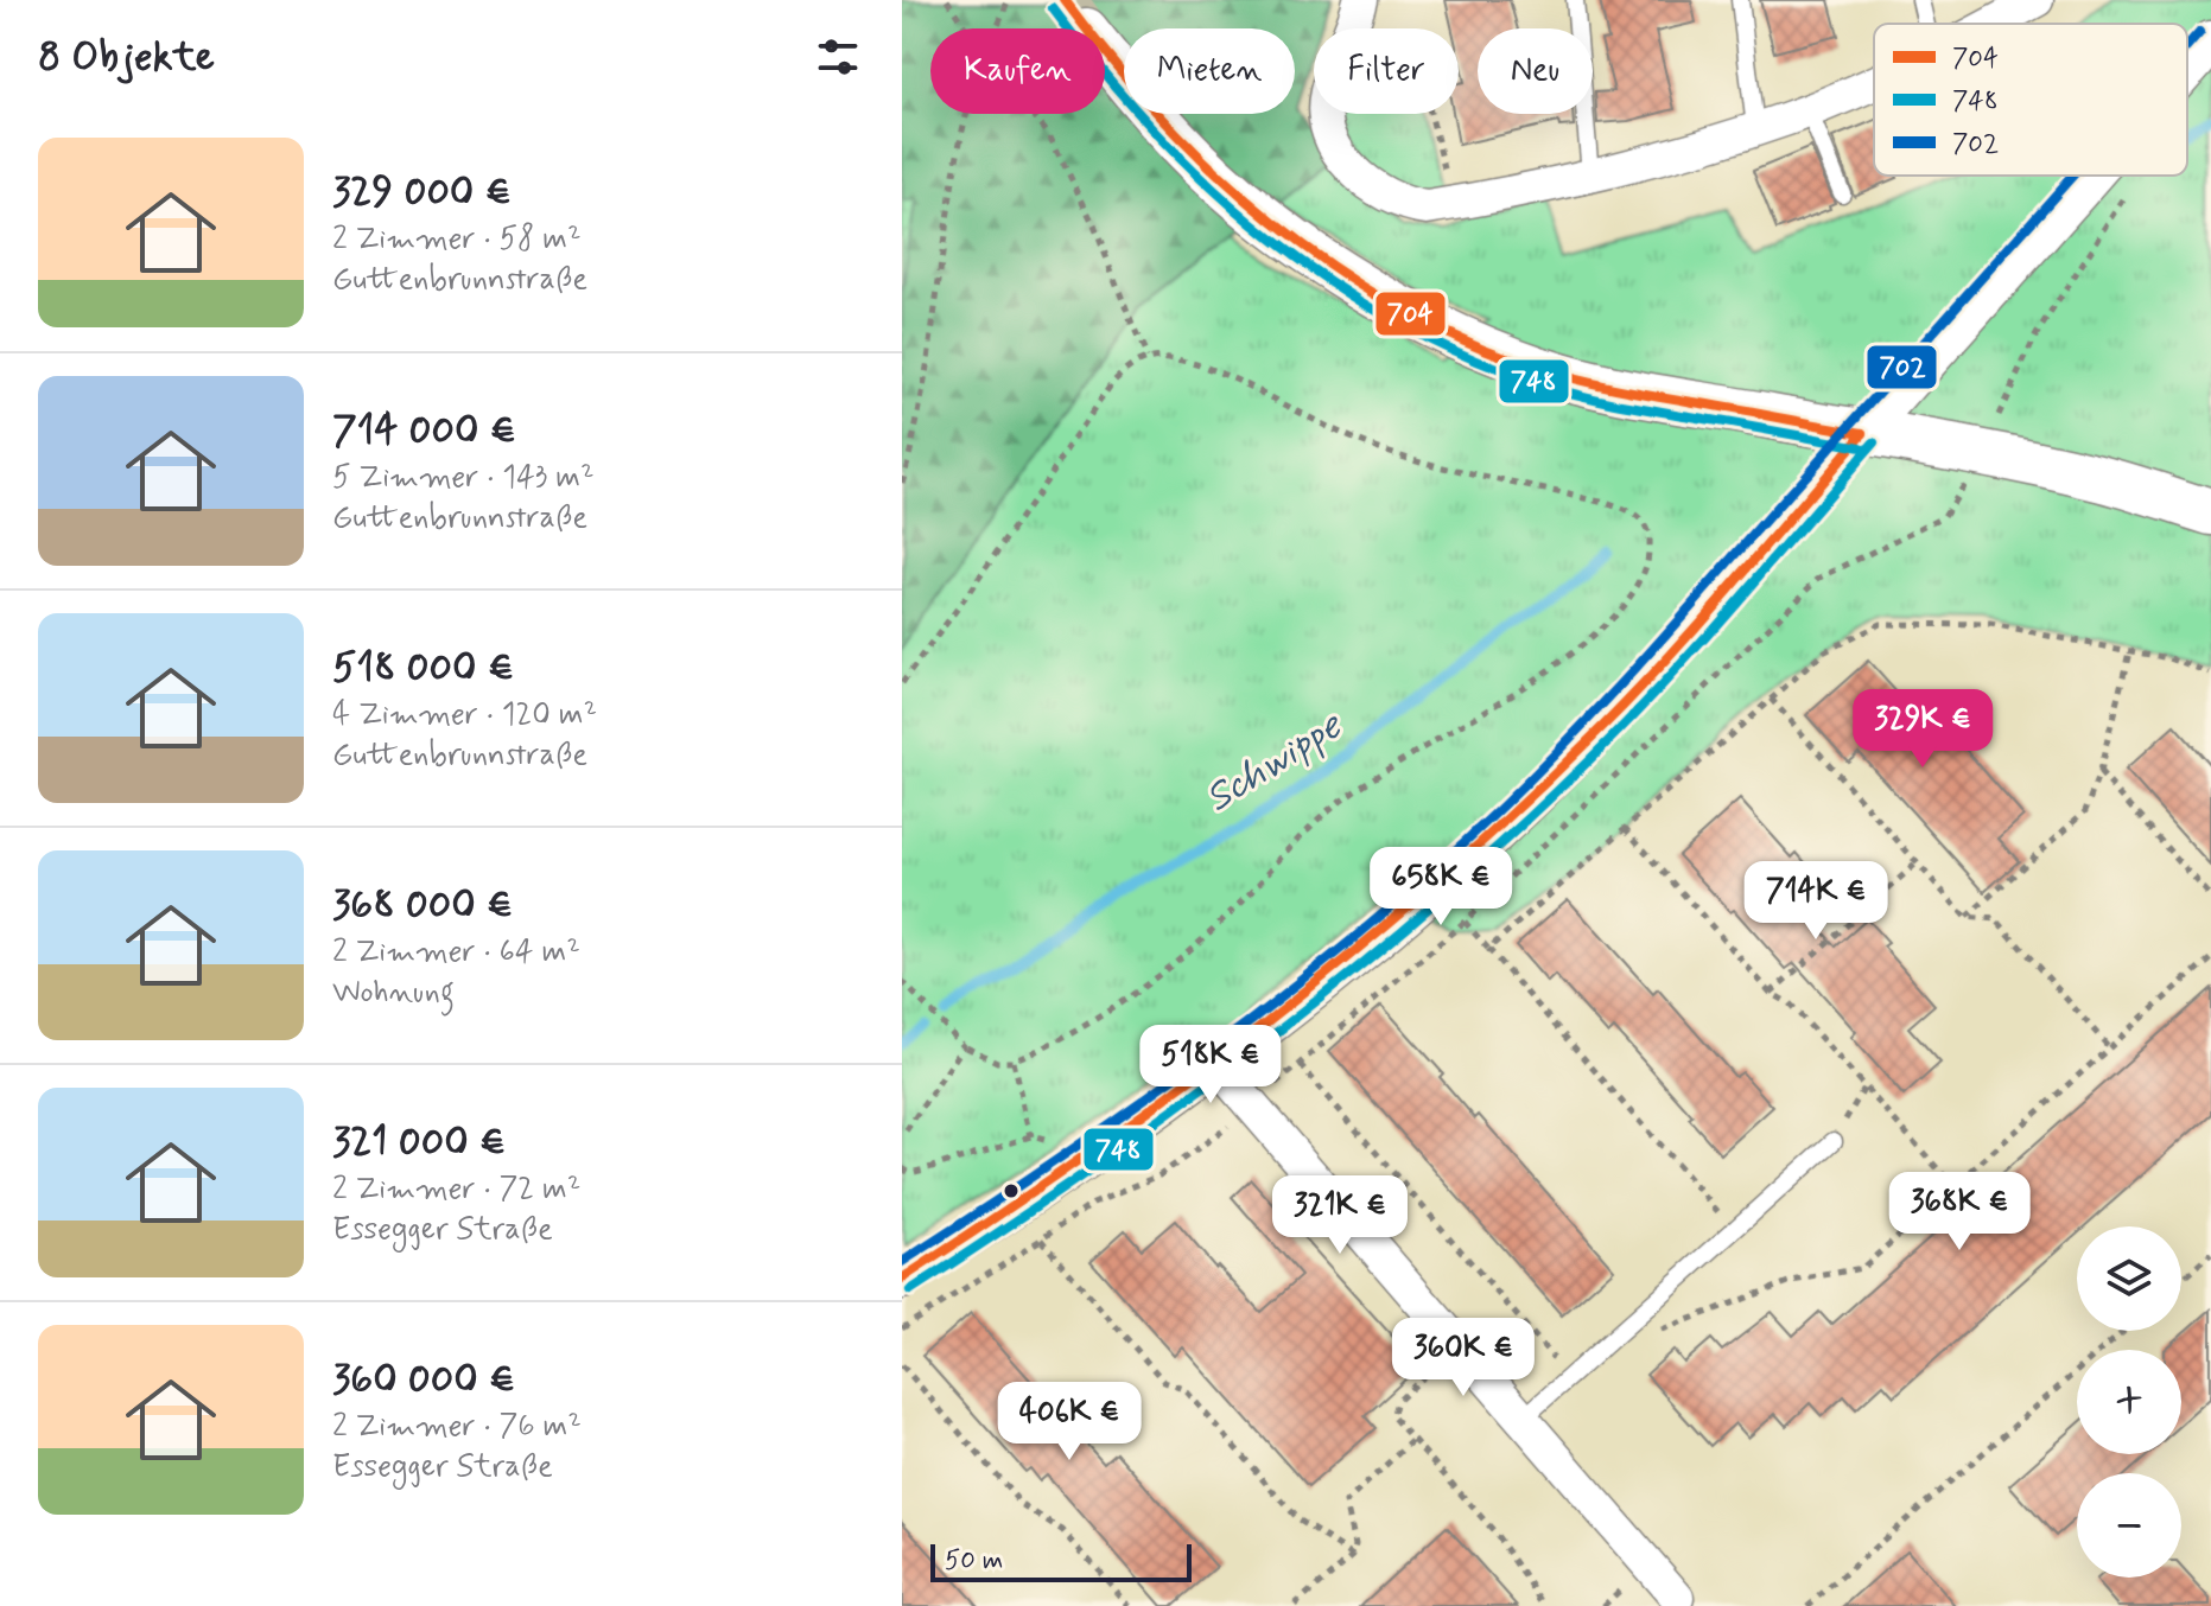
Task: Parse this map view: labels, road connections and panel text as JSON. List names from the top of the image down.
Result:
{
  "water": ["Schwippe"],
  "lines": ["transit line 704", "transit line 748", "transit line 702"],
  "legend": ["704", "748", "702"],
  "scale_bar": "50 m",
  "page": {
    "heading": "8 Objekte",
    "chip": [
      "Kaufen",
      "Mieten",
      "Filter",
      "Neu"
    ],
    "list": [
      {
        "name": "329 000 €",
        "note": "2 Zimmer · 58 m² · Guttenbrunnstraße"
      },
      {
        "name": "714 000 €",
        "note": "5 Zimmer · 143 m² · Guttenbrunnstraße"
      },
      {
        "name": "518 000 €",
        "note": "4 Zimmer · 120 m² · Guttenbrunnstraße"
      },
      {
        "name": "368 000 €",
        "note": "2 Zimmer · 64 m² · Wohnung"
      },
      {
        "name": "321 000 €",
        "note": "2 Zimmer · 72 m² · Essegger Straße"
      },
      {
        "name": "360 000 €",
        "note": "2 Zimmer · 76 m² · Essegger Straße"
      }
    ],
    "price": [
      "329K €",
      "658K €",
      "714K €",
      "518K €",
      "368K €",
      "321K €",
      "360K €",
      "406K €"
    ],
    "map_buttons": ["+", "−"],
    "scale": "50 m"
  }
}
